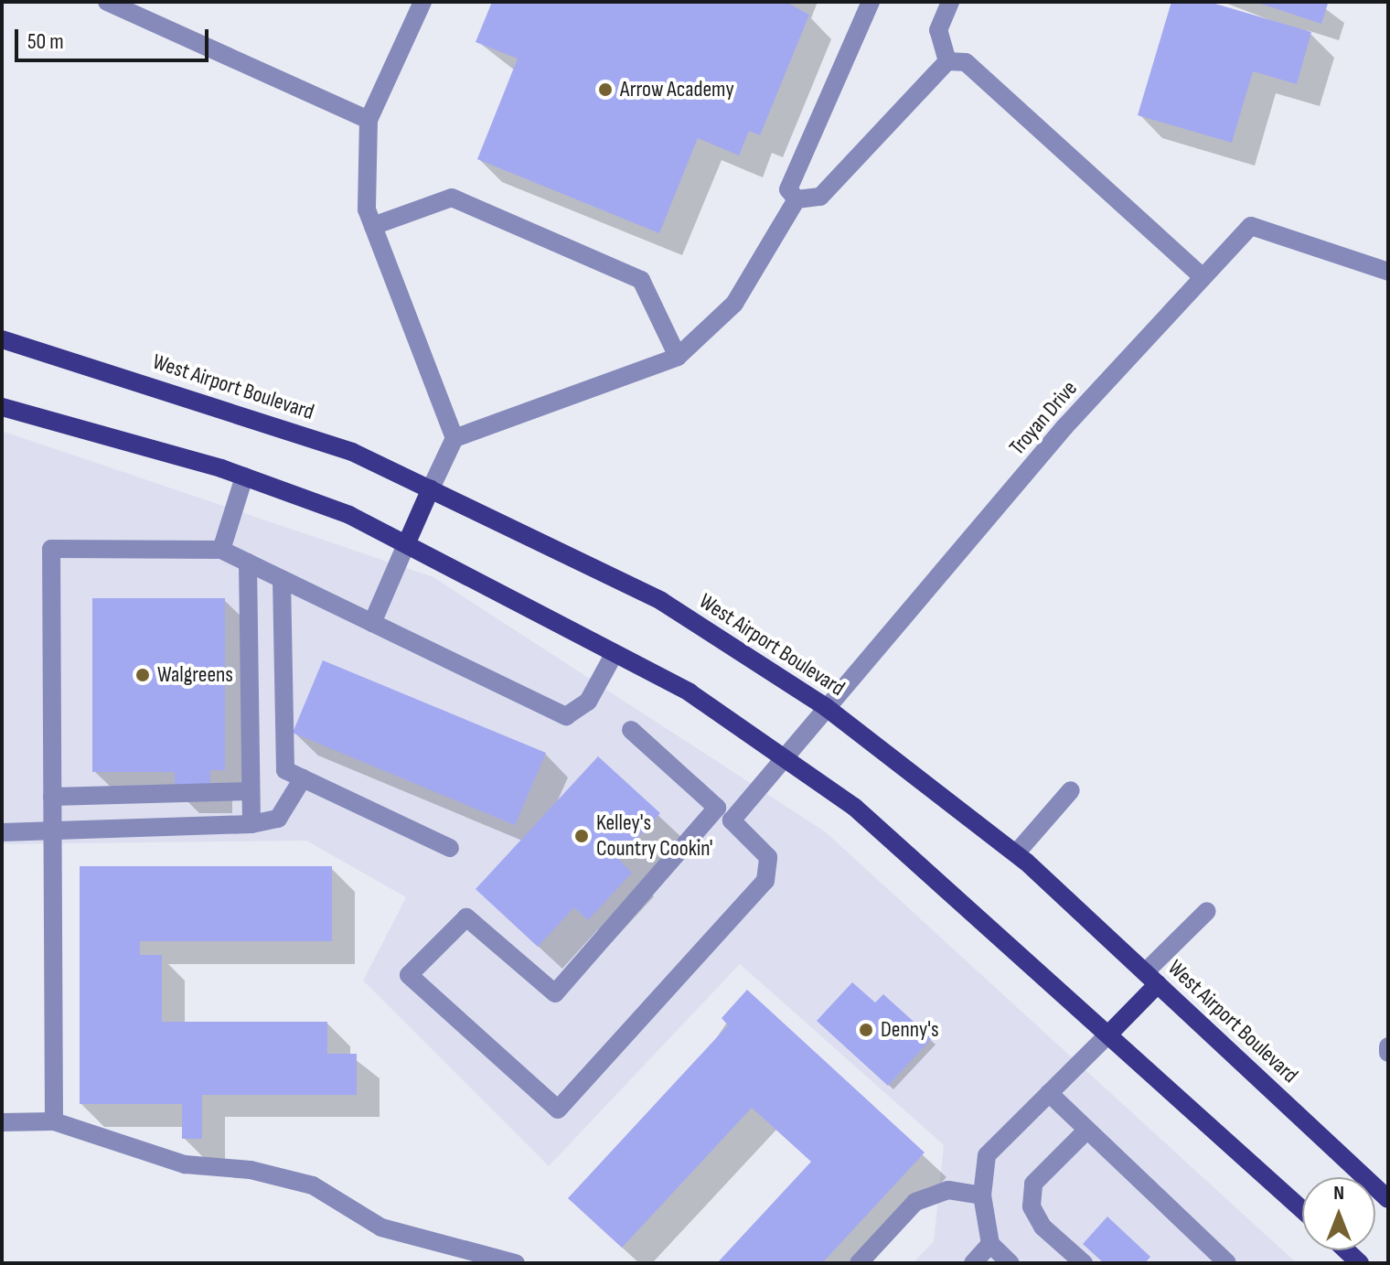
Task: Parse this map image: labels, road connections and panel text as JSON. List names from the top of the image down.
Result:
{
  "streets": {
    "main road": ["West Airport Boulevard"],
    "street": ["Troyan Drive"]
  },
  "crossings": [
    ["West Airport Boulevard", "Troyan Drive"]
  ],
  "places": [
    "Arrow Academy",
    "Walgreens",
    "Kelley's Country Cookin'",
    "Denny's"
  ],
  "scale_bar": "50 m",
  "north": "top"
}
